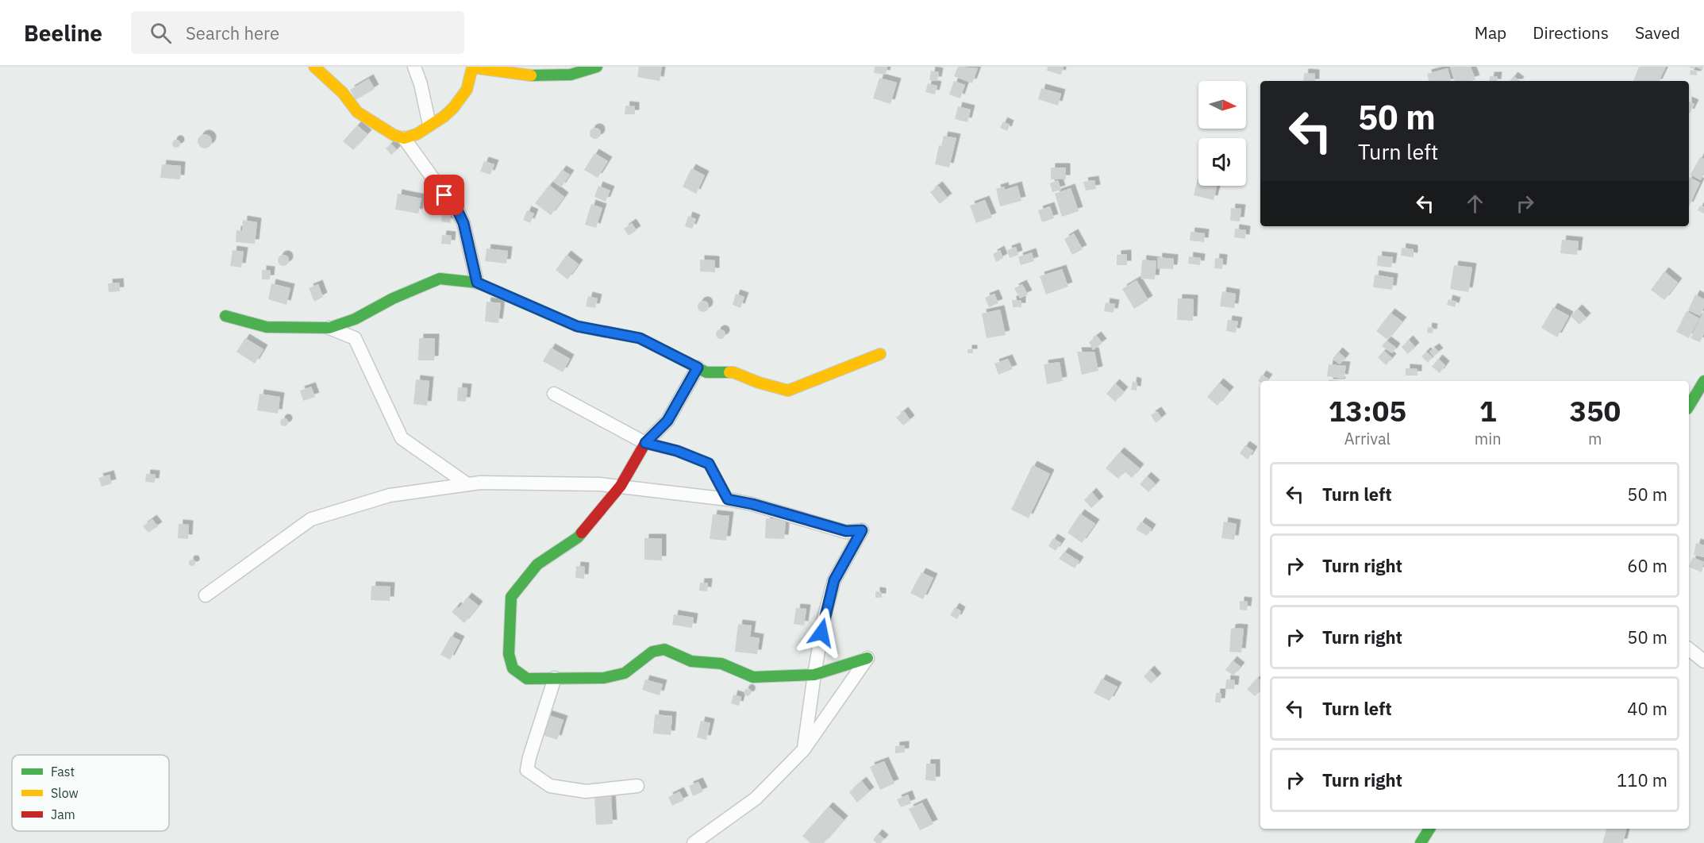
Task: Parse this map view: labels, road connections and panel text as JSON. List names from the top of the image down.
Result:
{
  "legend": ["Fast", "Slow", "Jam"],
  "north": "right",
  "page": {
    "header": "Beeline",
    "search": "Search here",
    "nav": ["Map", "Directions", "Saved"],
    "turn": ["50 m", "Turn left"],
    "eta": [
      "13:05",
      "Arrival",
      "1",
      "min",
      "350",
      "m"
    ],
    "list": [
      {
        "name": "Turn left",
        "value": "50 m"
      },
      {
        "name": "Turn right",
        "value": "60 m"
      },
      {
        "name": "Turn right",
        "value": "50 m"
      },
      {
        "name": "Turn left",
        "value": "40 m"
      },
      {
        "name": "Turn right",
        "value": "110 m"
      }
    ]
  }
}
